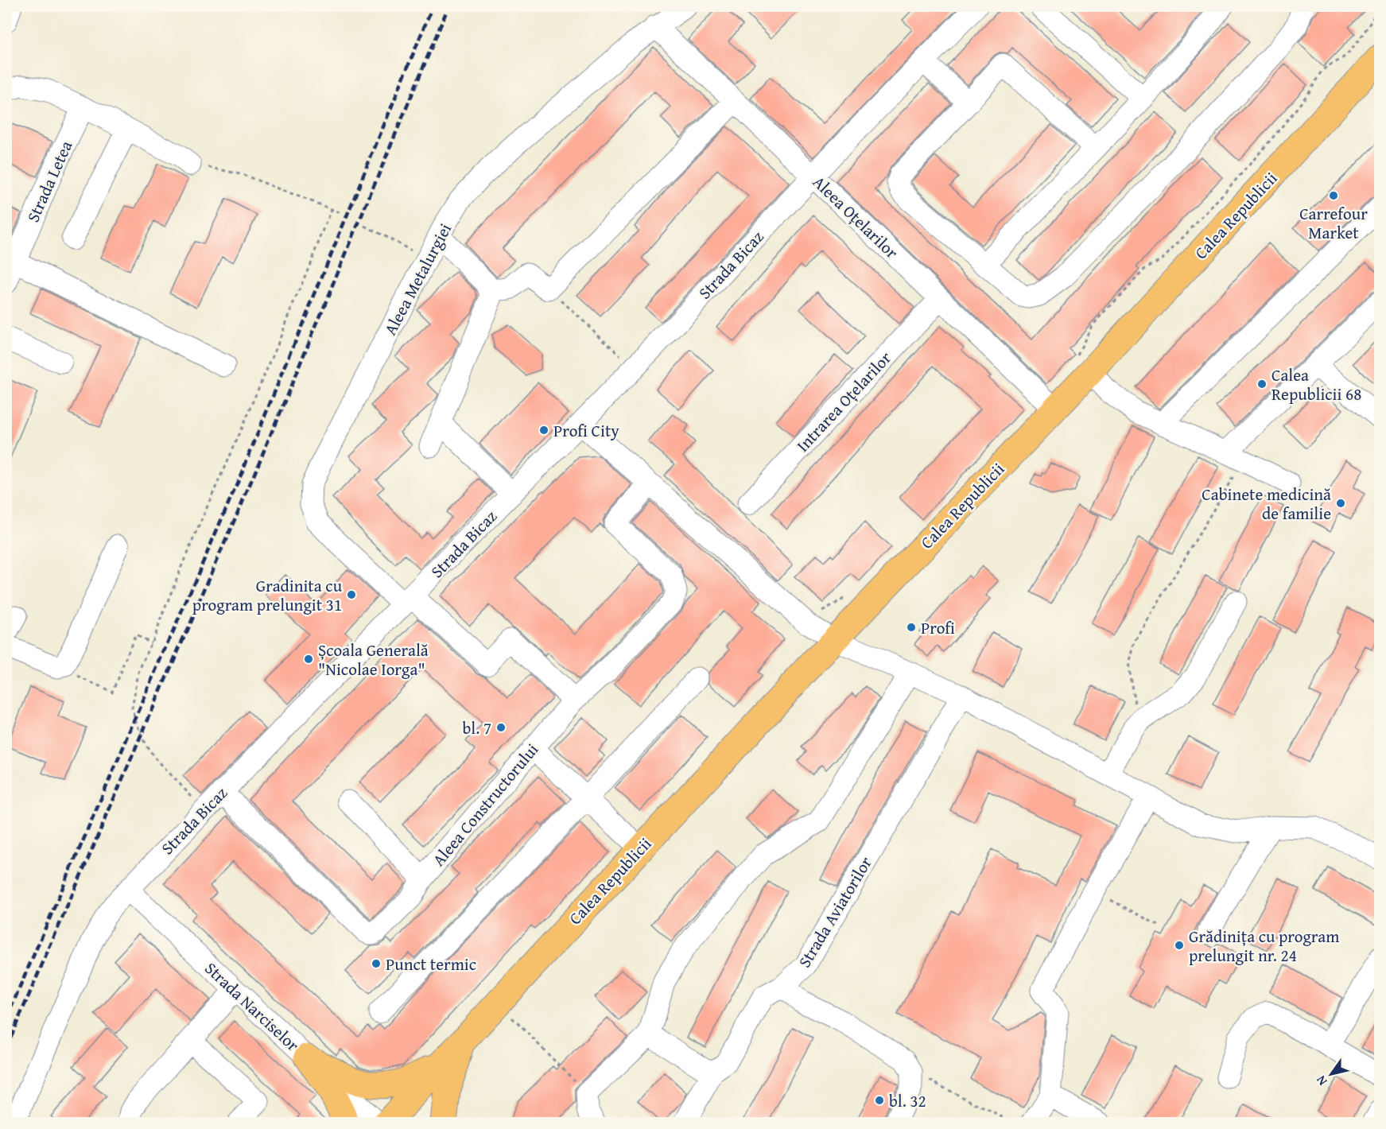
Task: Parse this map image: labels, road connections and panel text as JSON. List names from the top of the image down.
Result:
{
  "streets": {
    "main road": ["Calea Republicii"],
    "street": [
      "Strada Letea",
      "Aleea Oțelarilor",
      "Strada Bicaz",
      "Aleea Metalurgiei",
      "Intrarea Oțelarilor",
      "Aleea Constructorului",
      "Strada Aviatorilor",
      "Strada Narciselor"
    ]
  },
  "crossings": [
    ["Calea Republicii", "Aleea Oțelarilor"],
    ["Aleea Oțelarilor", "Strada Bicaz"],
    ["Aleea Oțelarilor", "Aleea Metalurgiei"],
    ["Aleea Oțelarilor", "Intrarea Oțelarilor"],
    ["Strada Bicaz", "Aleea Metalurgiei"],
    ["Strada Bicaz", "Aleea Constructorului"],
    ["Strada Bicaz", "Strada Narciselor"],
    ["Aleea Metalurgiei", "Aleea Constructorului"]
  ],
  "places": [
    "Carrefour Market",
    "Calea Republicii 68",
    "Profi City",
    "Cabinete medicină de familie",
    "Gradinita cu program prelungit 31",
    "Profi",
    "Școala Generală \"Nicolae Iorga\"",
    "bl. 7",
    "Grădinița cu program prelungit nr. 24",
    "Punct termic",
    "bl. 32"
  ],
  "north": "bottom left"
}
